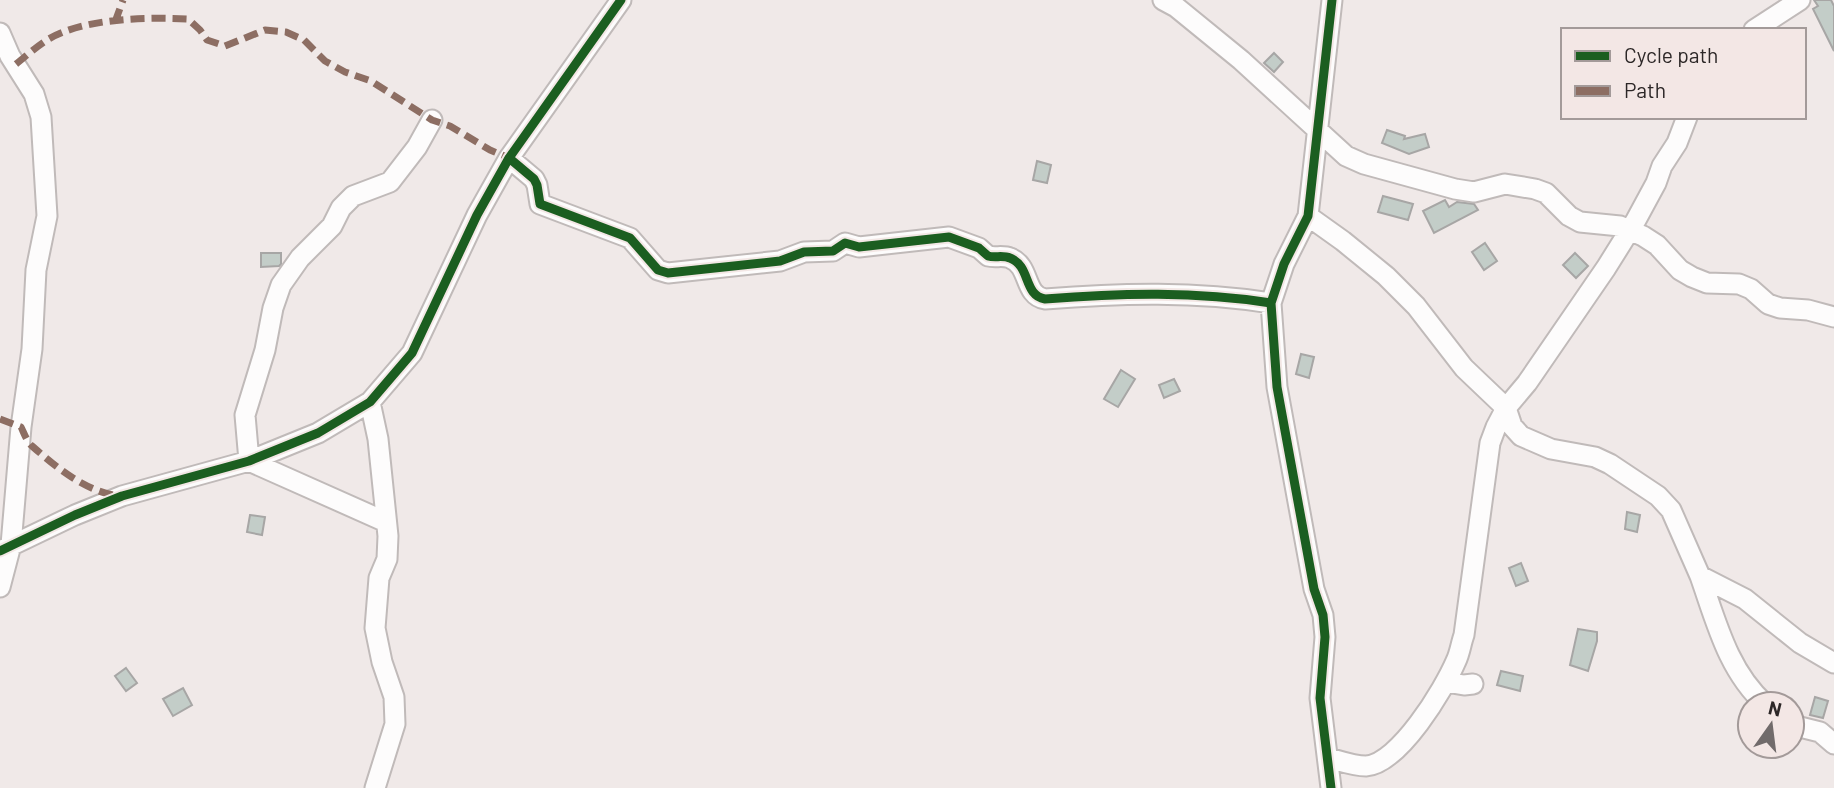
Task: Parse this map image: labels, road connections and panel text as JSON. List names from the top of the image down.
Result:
{
  "legend": ["Cycle path", "Path"],
  "north": "top"
}
